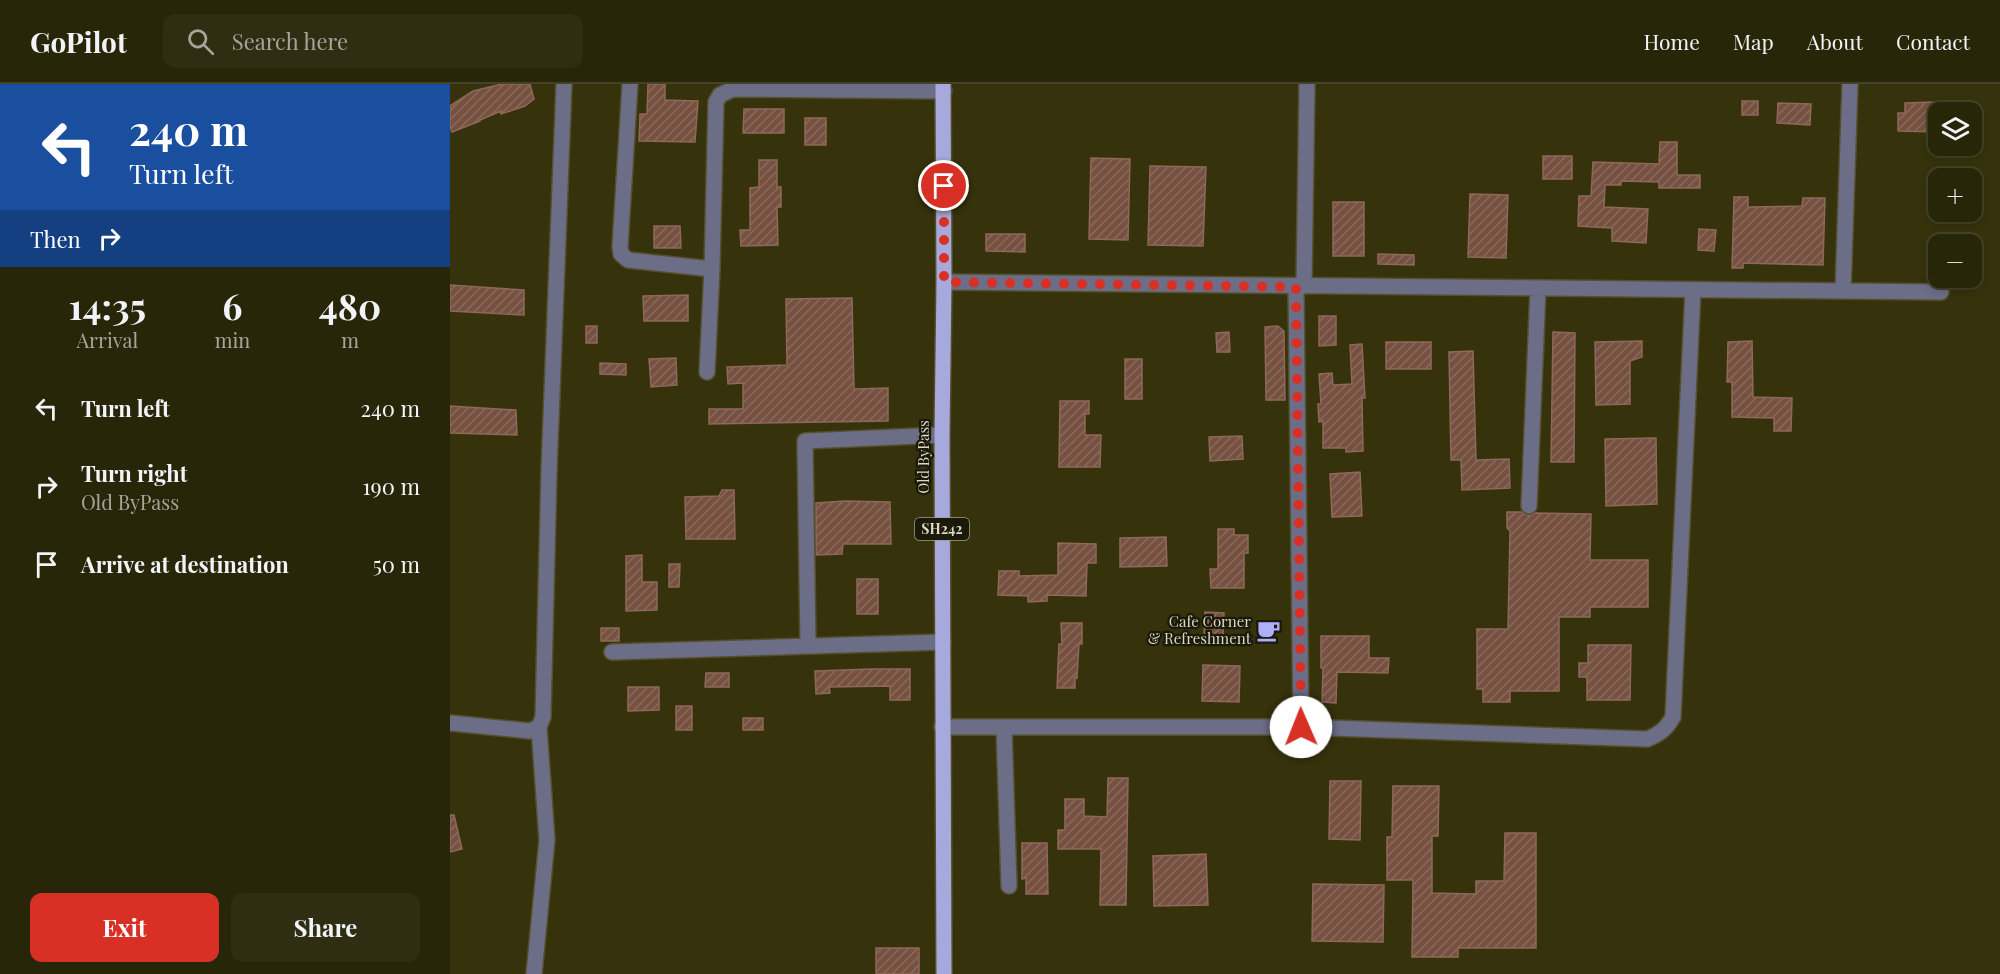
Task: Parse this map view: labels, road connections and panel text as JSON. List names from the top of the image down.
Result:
{
  "streets": {
    "main road": ["Old ByPass", "SH242"]
  },
  "places": {
    "cafe": ["Cafe Corner & Refreshment"]
  },
  "page": {
    "header": "GoPilot",
    "search": "Search here",
    "nav": [
      "Home",
      "Map",
      "About",
      "Contact"
    ],
    "turn": ["240 m", "Turn left"],
    "map_buttons": ["+", "−"],
    "then": "Then",
    "eta": [
      "14:35",
      "Arrival",
      "6",
      "min",
      "480",
      "m"
    ],
    "list": [
      {
        "name": "Turn left",
        "value": "240 m"
      },
      {
        "name": "Turn right",
        "note": "Old ByPass",
        "value": "190 m"
      },
      {
        "name": "Arrive at destination",
        "value": "50 m"
      }
    ],
    "buttons": ["Exit", "Share"]
  }
}
